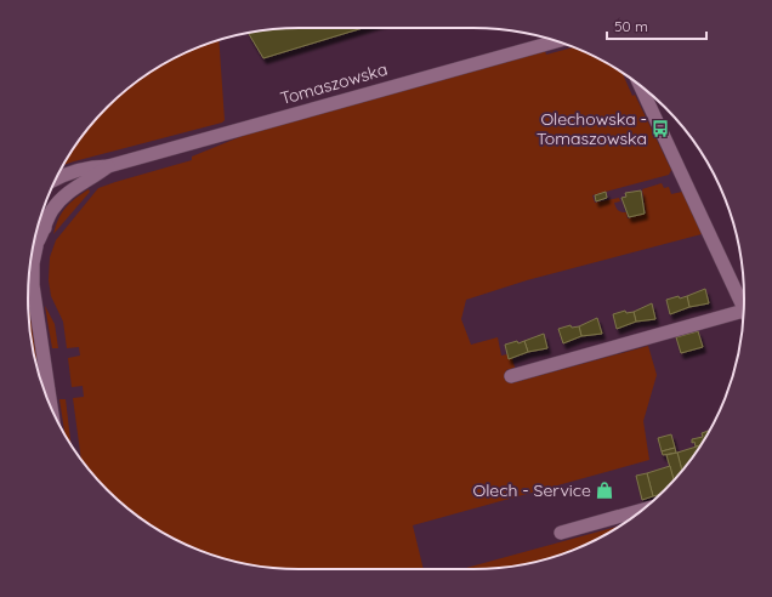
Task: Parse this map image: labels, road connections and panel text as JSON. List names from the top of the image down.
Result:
{
  "streets": {
    "street": ["Tomaszowska"]
  },
  "places": {
    "bus stop": ["Olechowska - Tomaszowska"],
    "shop": ["Olech - Service"]
  },
  "scale_bar": "50 m"
}
